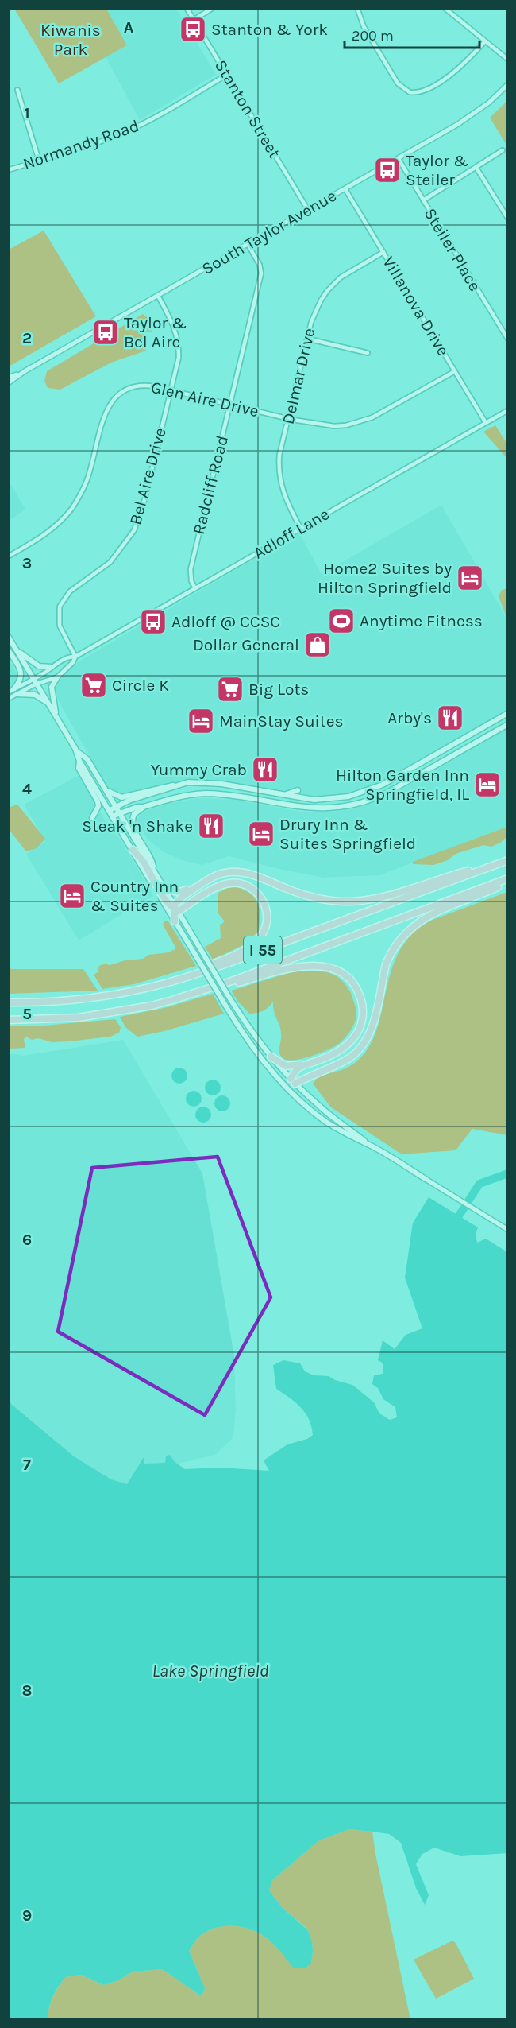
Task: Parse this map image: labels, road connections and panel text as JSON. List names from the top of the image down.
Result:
{
  "streets": {
    "highway": ["I 55"],
    "street": [
      "Stanton Street",
      "Normandy Road",
      "South Taylor Avenue",
      "Steiler Place",
      "Villanova Drive",
      "Delmar Drive",
      "Glen Aire Drive",
      "Bel Aire Drive",
      "Radcliff Road",
      "Adloff Lane"
    ]
  },
  "crossings": [
    ["Stanton Street", "Normandy Road"],
    ["Stanton Street", "South Taylor Avenue"],
    ["South Taylor Avenue", "Steiler Place"],
    ["South Taylor Avenue", "Villanova Drive"],
    ["South Taylor Avenue", "Bel Aire Drive"],
    ["South Taylor Avenue", "Radcliff Road"],
    ["Villanova Drive", "Delmar Drive"],
    ["Villanova Drive", "Glen Aire Drive"],
    ["Villanova Drive", "Adloff Lane"],
    ["Delmar Drive", "Glen Aire Drive"],
    ["Delmar Drive", "Adloff Lane"],
    ["Glen Aire Drive", "Bel Aire Drive"],
    ["Glen Aire Drive", "Radcliff Road"],
    ["Bel Aire Drive", "Adloff Lane"],
    ["Radcliff Road", "Adloff Lane"]
  ],
  "water": ["Lake Springfield"],
  "parks": ["Kiwanis Park"],
  "places": {
    "bus stop": [
      "Stanton & York",
      "Taylor & Steiler",
      "Taylor & Bel Aire",
      "Adloff @ CCSC"
    ],
    "hotel": [
      "Home2 Suites by Hilton Springfield",
      "MainStay Suites",
      "Hilton Garden Inn Springfield, IL",
      "Drury Inn & Suites Springfield",
      "Country Inn & Suites"
    ],
    "sports": ["Anytime Fitness"],
    "shop": ["Dollar General"],
    "supermarket": ["Circle K", "Big Lots"],
    "restaurant": ["Arby's", "Yummy Crab", "Steak 'n Shake"]
  },
  "scale_bar": "200 m",
  "grid": {
    "columns": ["A"],
    "rows": [
      "1",
      "2",
      "3",
      "4",
      "5",
      "6",
      "7",
      "8",
      "9"
    ]
  }
}
